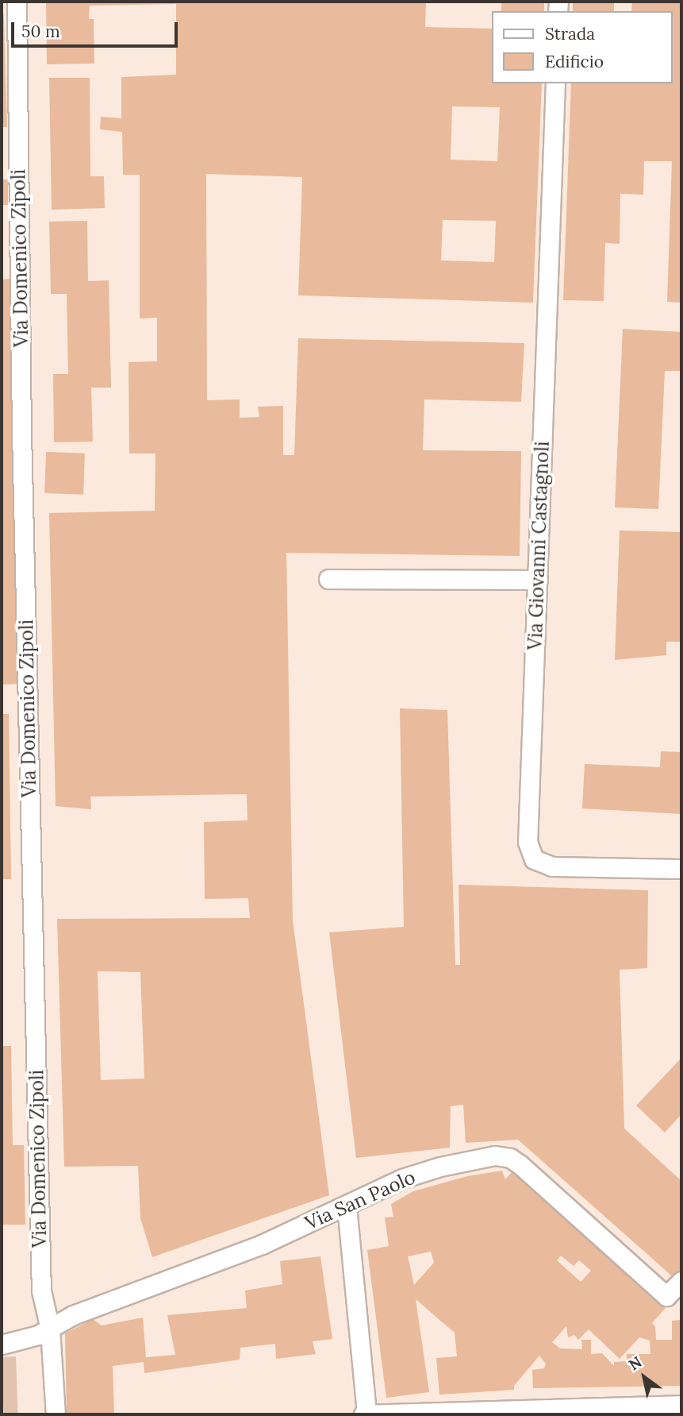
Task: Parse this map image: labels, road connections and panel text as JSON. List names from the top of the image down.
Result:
{
  "streets": {
    "street": ["Via Domenico Zipoli", "Via Giovanni Castagnoli", "Via San Paolo"]
  },
  "crossings": [
    ["Via Domenico Zipoli", "Via San Paolo"]
  ],
  "legend": ["Strada", "Edificio"],
  "scale_bar": "50 m",
  "north": "top left"
}
